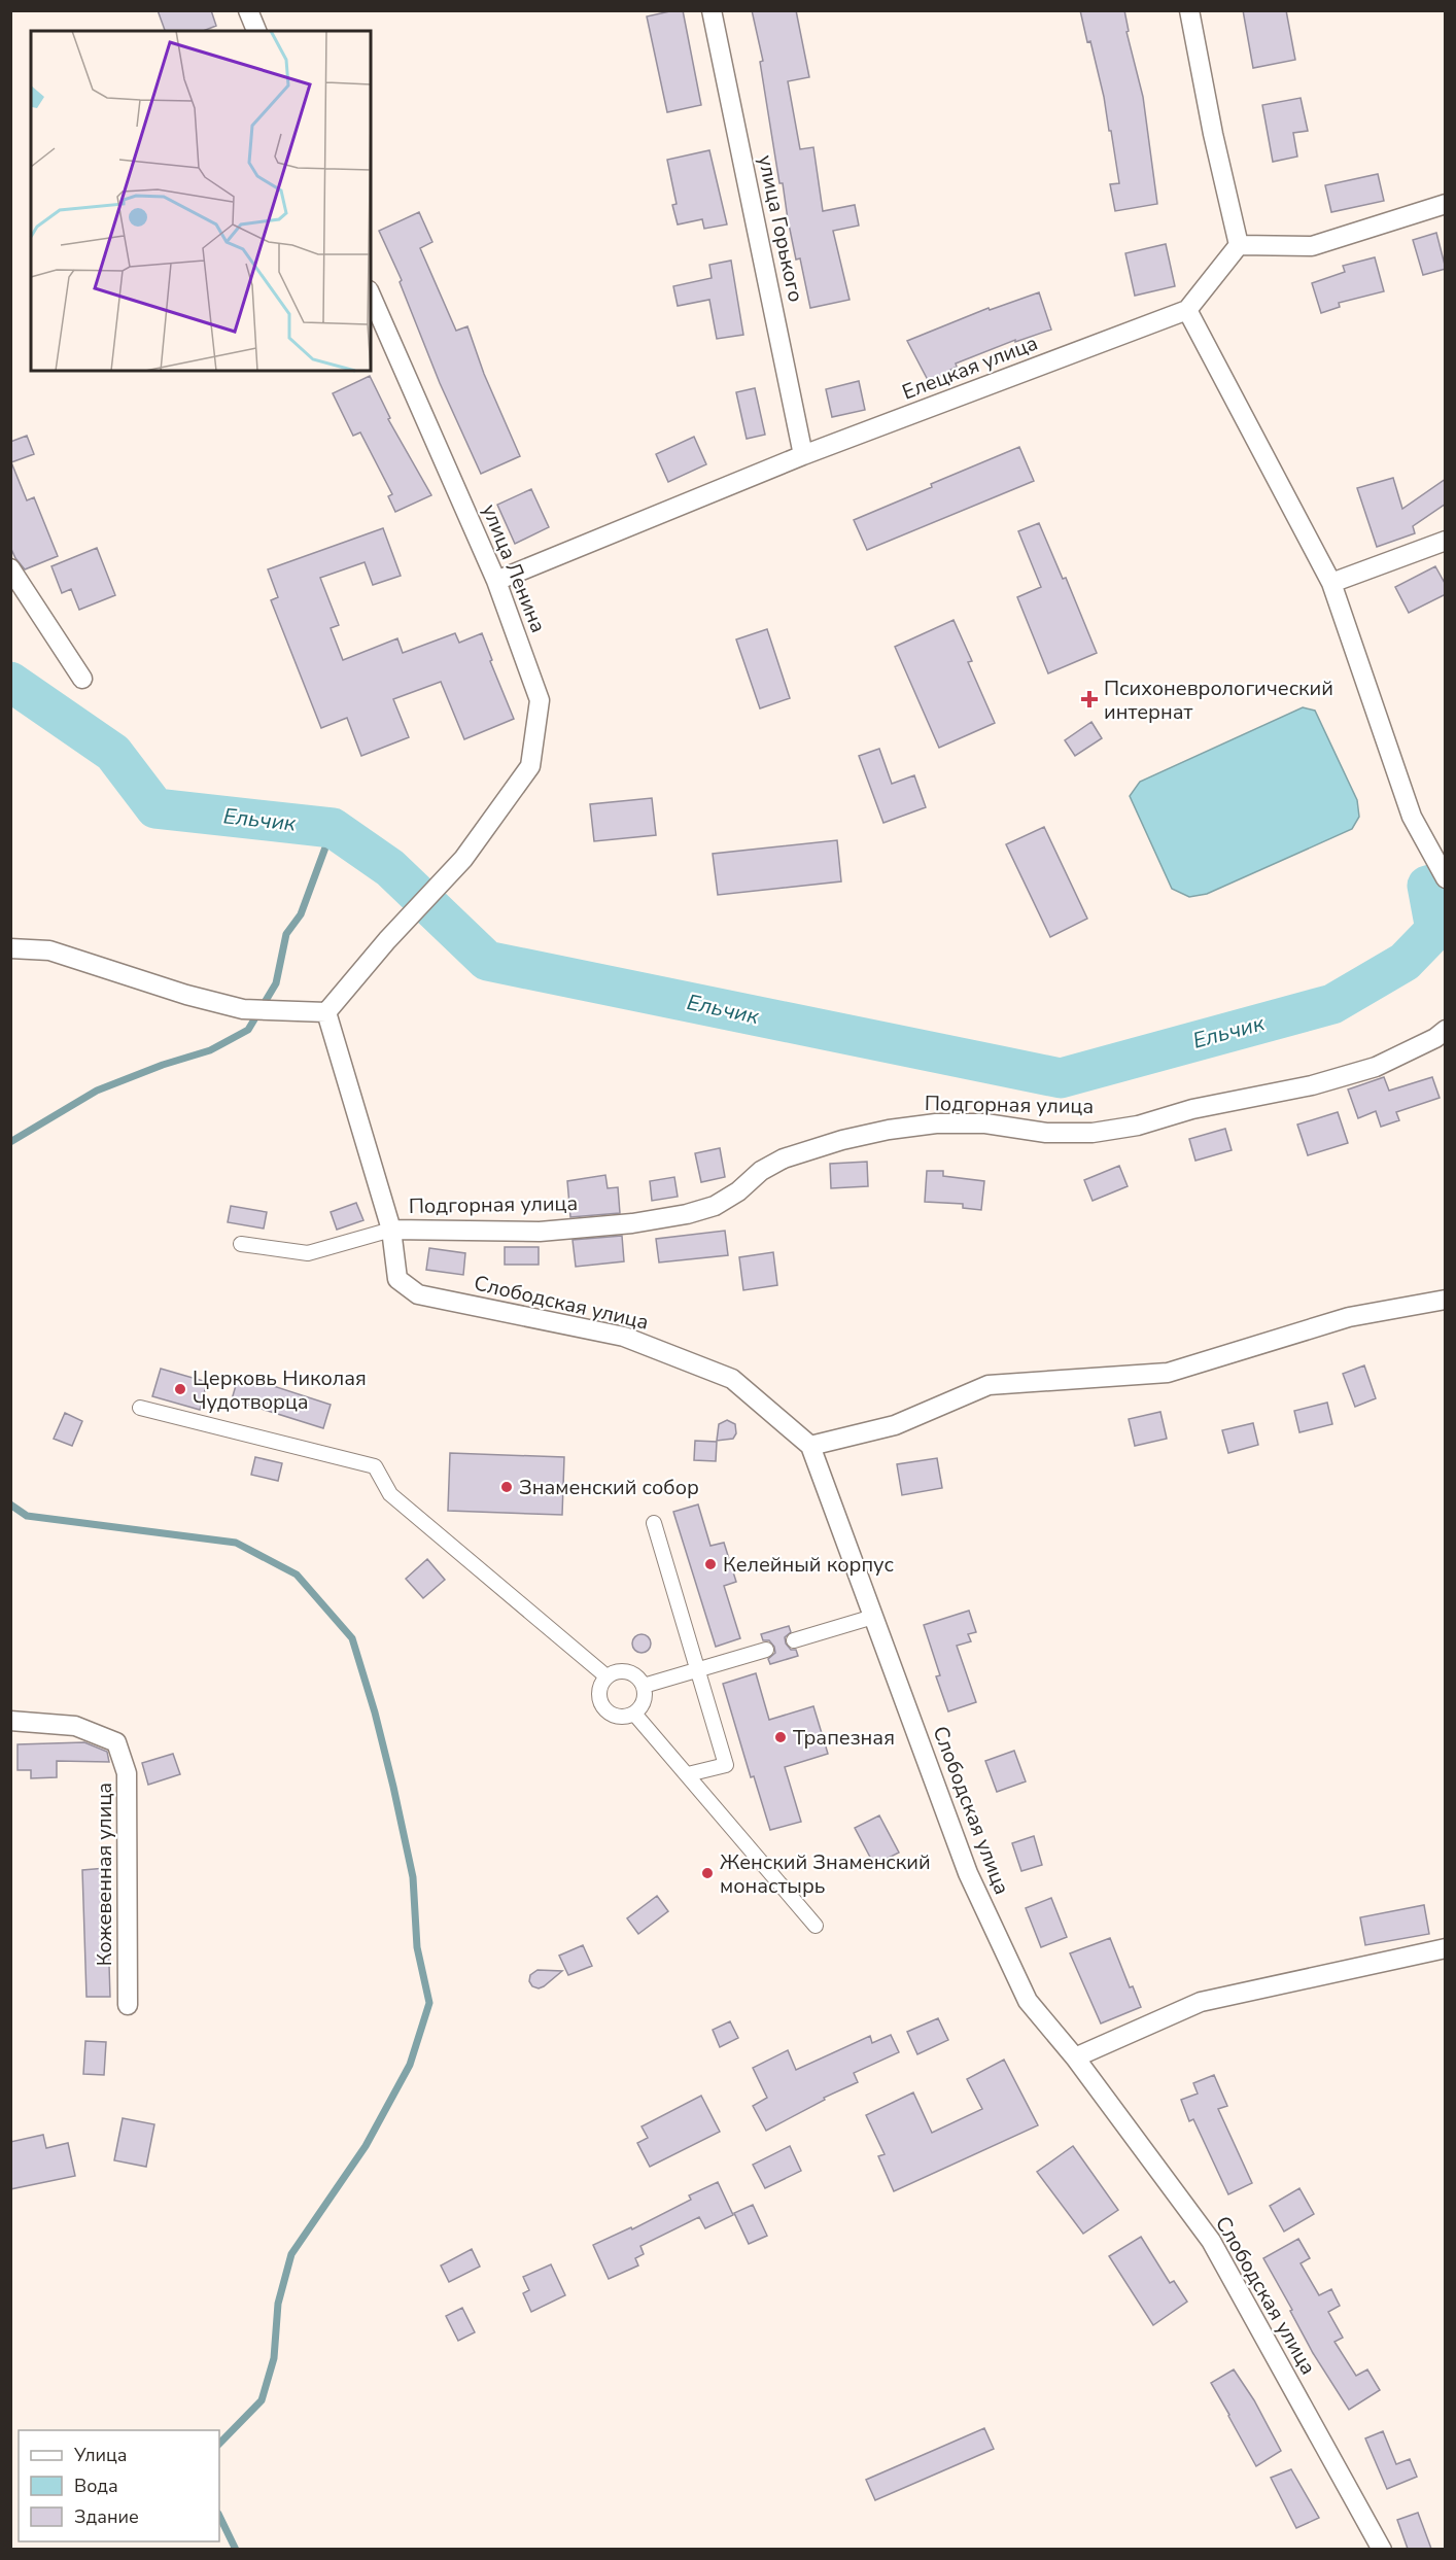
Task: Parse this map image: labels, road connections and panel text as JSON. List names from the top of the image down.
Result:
{
  "streets": {
    "street": [
      "улица Горького",
      "Елецкая улица",
      "улица Ленина",
      "Подгорная улица",
      "Слободская улица",
      "Кожевенная улица"
    ]
  },
  "crossings": [
    ["улица Горького", "Елецкая улица"],
    ["Елецкая улица", "улица Ленина"],
    ["Подгорная улица", "Слободская улица"]
  ],
  "water": ["Ельчик"],
  "places": {
    "health": ["Психоневрологический интернат"],
    "other": [
      "Церковь Николая Чудотворца",
      "Знаменский собор",
      "Келейный корпус",
      "Трапезная",
      "Женский Знаменский монастырь"
    ]
  },
  "legend": ["Улица", "Вода", "Здание"]
}
